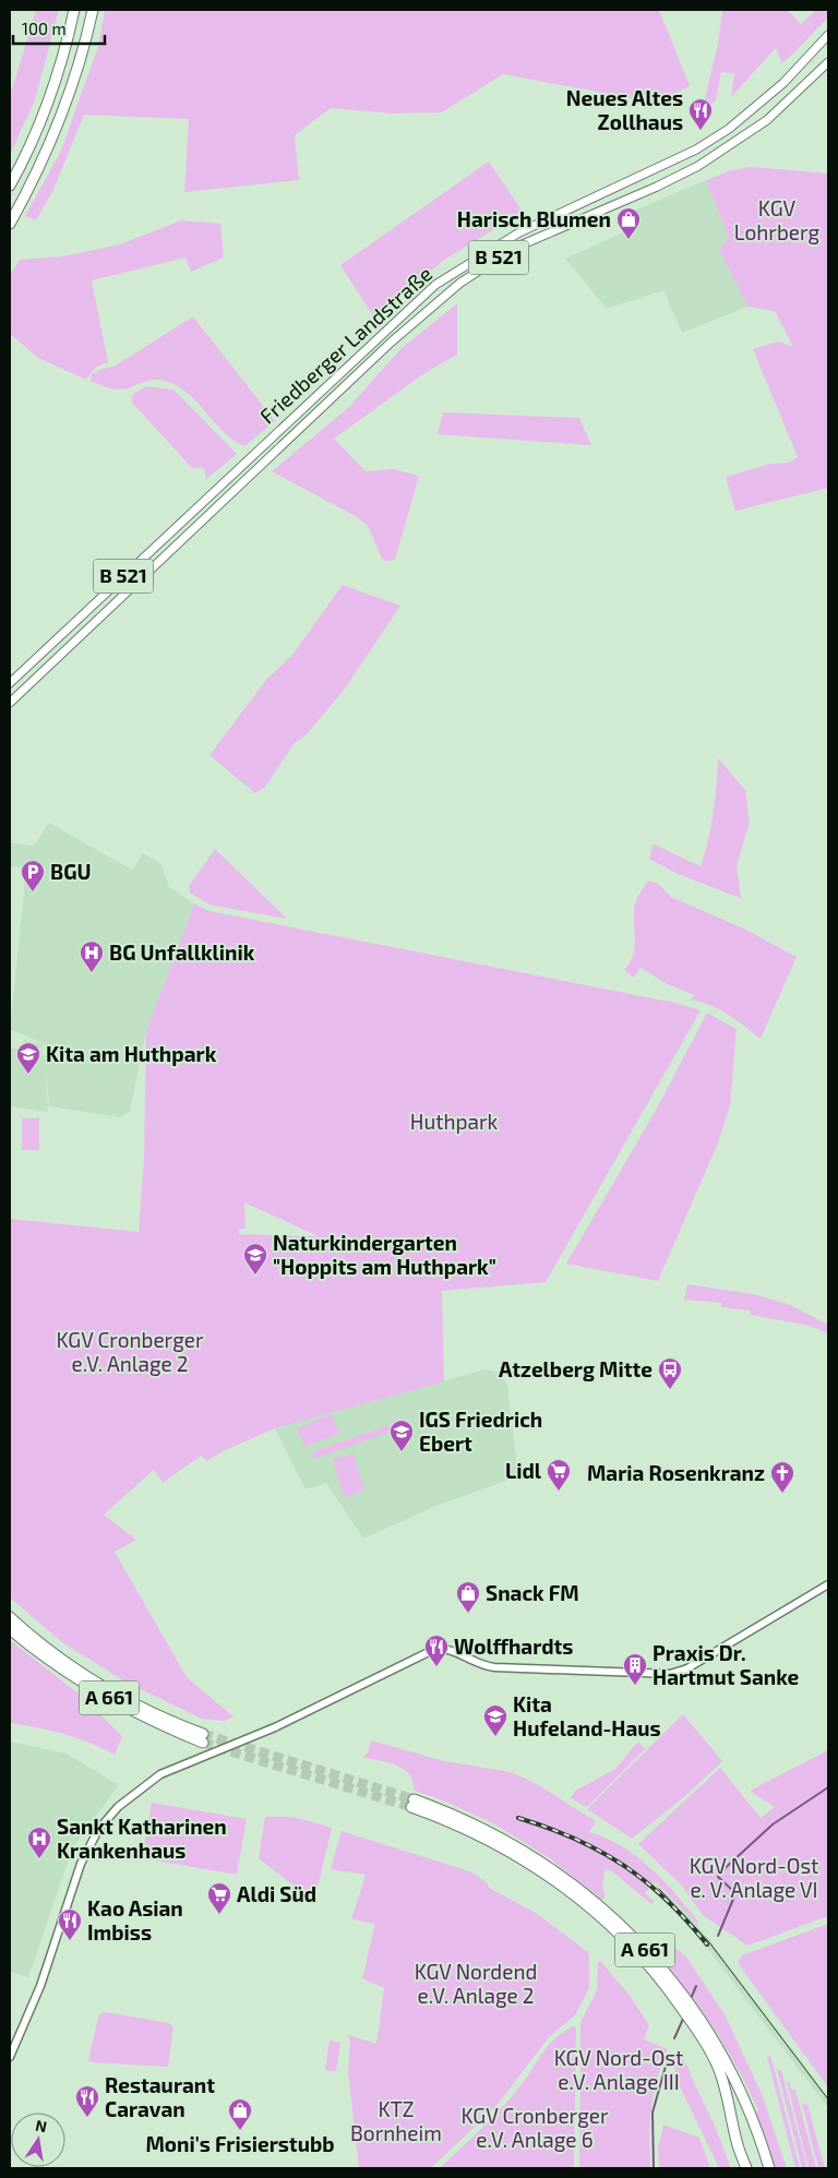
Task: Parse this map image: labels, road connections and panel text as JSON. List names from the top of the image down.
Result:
{
  "streets": {
    "highway": ["A 661"],
    "main road": ["B 521", "Friedberger Landstraße"]
  },
  "parks": [
    "KGV Lohrberg",
    "Huthpark",
    "KGV Cronberger e.V. Anlage 2",
    "KGV Nord-Ost e. V. Anlage VI",
    "KGV Nordend e.V. Anlage 2",
    "KGV Nord-Ost e.V. Anlage III",
    "KTZ Bornheim",
    "KGV Cronberger e.V. Anlage 6"
  ],
  "places": {
    "restaurant": [
      "Neues Altes Zollhaus",
      "Wolffhardts",
      "Kao Asian Imbiss",
      "Restaurant Caravan"
    ],
    "shop": ["Harisch Blumen", "Snack FM", "Moni's Frisierstubb"],
    "parking": ["BGU"],
    "hospital": ["BG Unfallklinik", "Sankt Katharinen Krankenhaus"],
    "school or university": [
      "Kita am Huthpark",
      "Naturkindergarten \"Hoppits am Huthpark\"",
      "IGS Friedrich Ebert",
      "Kita Hufeland-Haus"
    ],
    "bus stop": ["Atzelberg Mitte"],
    "supermarket": ["Lidl", "Aldi Süd"],
    "church": ["Maria Rosenkranz"],
    "building": ["Praxis Dr. Hartmut Sanke"]
  },
  "scale_bar": "100 m",
  "north": "top"
}
